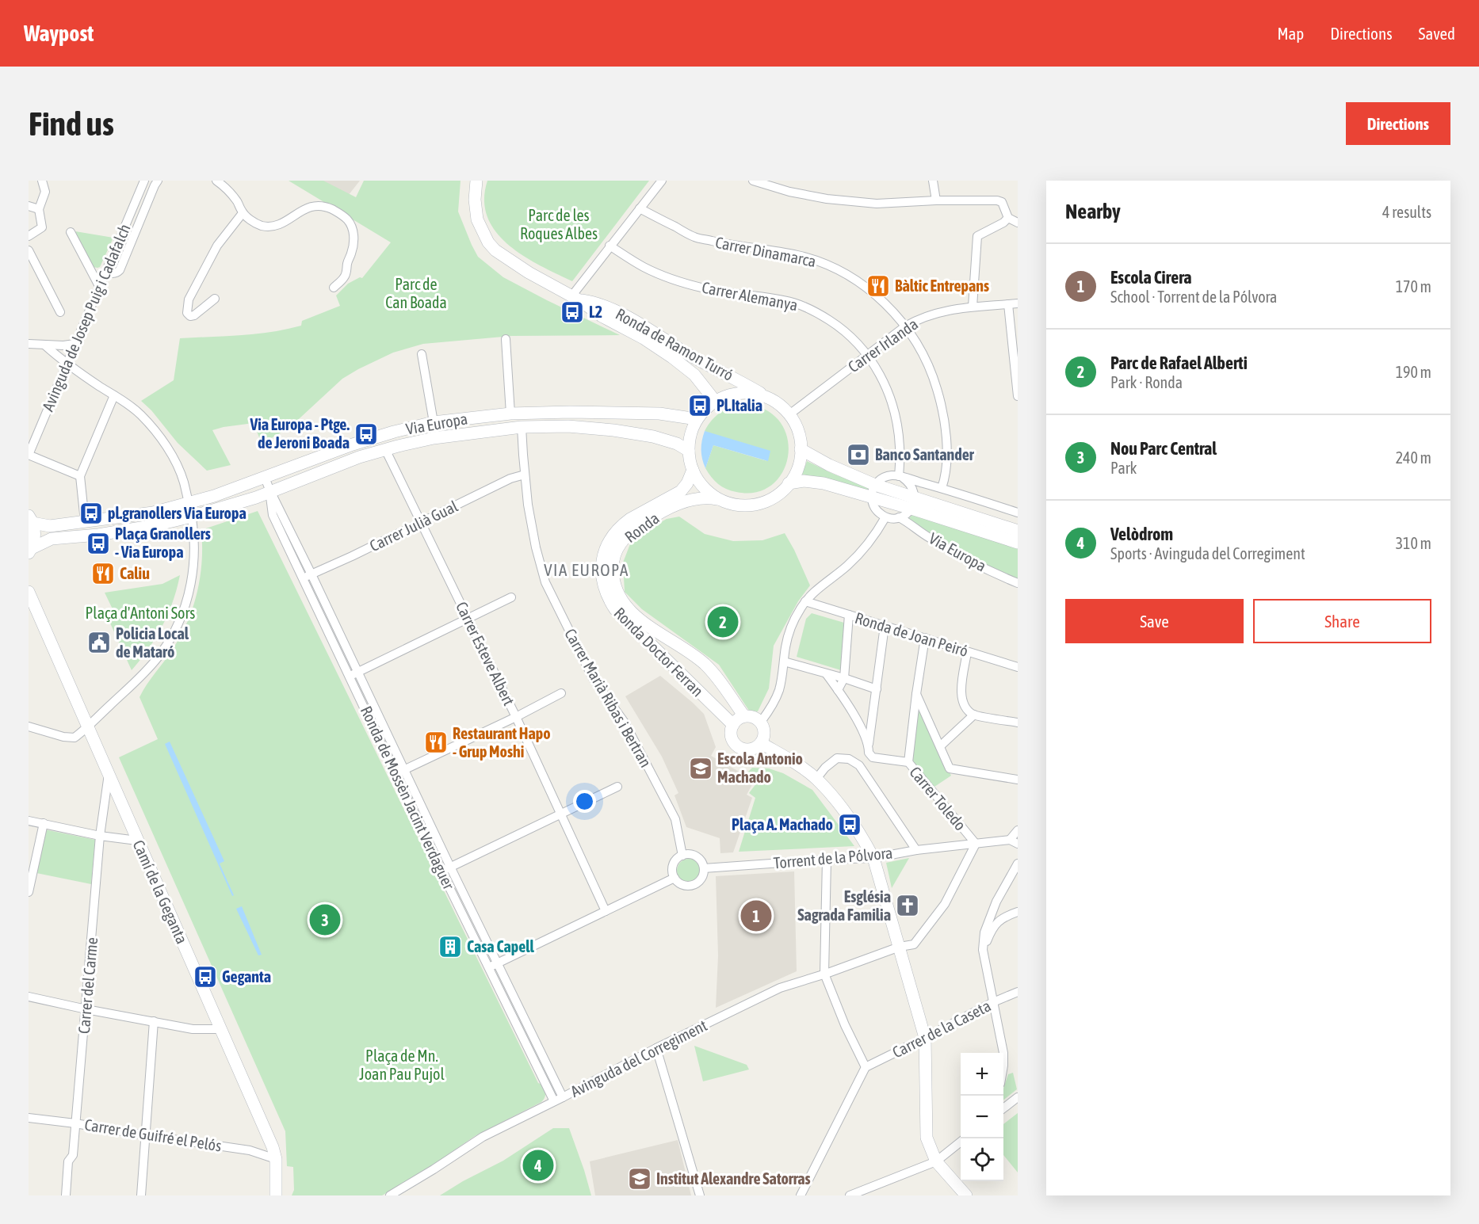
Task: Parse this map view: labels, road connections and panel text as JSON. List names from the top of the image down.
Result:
{
  "streets": {
    "street": [
      "Carrer Dinamarca",
      "Carrer Alemanya",
      "Avinguda de Josep Puig i Cadafalch",
      "Ronda de Ramon Turró",
      "Carrer Irlanda",
      "Via Europa",
      "Carrer Julià Gual",
      "Ronda",
      "Ronda de Joan Peiró",
      "Ronda Doctor Ferran",
      "Carrer Esteve Albert",
      "Carrer Marià Ribas i Bertran",
      "Ronda de Mossèn Jacint Verdaguer",
      "Carrer Toledo",
      "Torrent de la Pólvora",
      "Camí de la Geganta",
      "Carrer del Carme",
      "Carrer de la Caseta",
      "Avinguda del Corregiment",
      "Carrer de Guifré el Pelós"
    ]
  },
  "crossings": [
    ["Carrer Dinamarca", "Carrer Irlanda"],
    ["Carrer Alemanya", "Carrer Irlanda"],
    ["Ronda de Ramon Turró", "Carrer Irlanda"],
    ["Ronda de Ramon Turró", "Via Europa"],
    ["Ronda de Ramon Turró", "Ronda"],
    ["Ronda de Ramon Turró", "Ronda Doctor Ferran"],
    ["Carrer Irlanda", "Via Europa"],
    ["Carrer Irlanda", "Ronda"],
    ["Carrer Irlanda", "Ronda Doctor Ferran"],
    ["Via Europa", "Ronda"],
    ["Via Europa", "Ronda Doctor Ferran"],
    ["Via Europa", "Carrer Esteve Albert"],
    ["Via Europa", "Carrer Marià Ribas i Bertran"],
    ["Via Europa", "Ronda de Mossèn Jacint Verdaguer"],
    ["Carrer Julià Gual", "Carrer Esteve Albert"],
    ["Carrer Julià Gual", "Carrer Marià Ribas i Bertran"],
    ["Carrer Julià Gual", "Ronda de Mossèn Jacint Verdaguer"],
    ["Ronda", "Ronda Doctor Ferran"],
    ["Carrer Marià Ribas i Bertran", "Torrent de la Pólvora"],
    ["Ronda de Mossèn Jacint Verdaguer", "Avinguda del Corregiment"],
    ["Carrer Toledo", "Torrent de la Pólvora"],
    ["Carrer Toledo", "Avinguda del Corregiment"],
    ["Torrent de la Pólvora", "Avinguda del Corregiment"],
    ["Camí de la Geganta", "Carrer del Carme"],
    ["Camí de la Geganta", "Carrer de Guifré el Pelós"],
    ["Carrer del Carme", "Carrer de Guifré el Pelós"]
  ],
  "districts": ["VIA EUROPA"],
  "parks": [
    "Parc de les Roques Albes",
    "Parc de Can Boada",
    "Plaça d'Antoni Sors",
    "Plaça de Mn. Joan Pau Pujol"
  ],
  "places": {
    "restaurant": ["Bàltic Entrepans", "Caliu", "Restaurant Hapo - Grup Moshi"],
    "bus stop": [
      "L2",
      "Pl.Italia",
      "Via Europa - Ptge. de Jeroni Boada",
      "pl.granollers Via Europa",
      "Plaça Granollers - Via Europa",
      "Plaça A. Machado",
      "Geganta"
    ],
    "bank": ["Banco Santander"],
    "public building": ["Policia Local de Mataró"],
    "school or university": ["Escola Antonio Machado", "Institut Alexandre Satorras"],
    "church": ["Església Sagrada Familia"],
    "building": ["Casa Capell"]
  },
  "page": {
    "header": "Waypost",
    "nav": ["Map", "Directions", "Saved"],
    "buttons": [
      "Directions",
      ["Save", "Share"]
    ],
    "title": "Find us",
    "heading": ["Nearby", "4 results"],
    "list": [
      {
        "mark": "1",
        "name": "Escola Cirera",
        "note": "School · Torrent de la Pólvora",
        "value": "170 m"
      },
      {
        "mark": "2",
        "name": "Parc de Rafael Alberti",
        "note": "Park · Ronda",
        "value": "190 m"
      },
      {
        "mark": "3",
        "name": "Nou Parc Central",
        "note": "Park",
        "value": "240 m"
      },
      {
        "mark": "4",
        "name": "Velòdrom",
        "note": "Sports · Avinguda del Corregiment",
        "value": "310 m"
      }
    ],
    "pins": [
      "2",
      "1",
      "3",
      "4"
    ],
    "map_buttons": ["+", "−"]
  }
}
